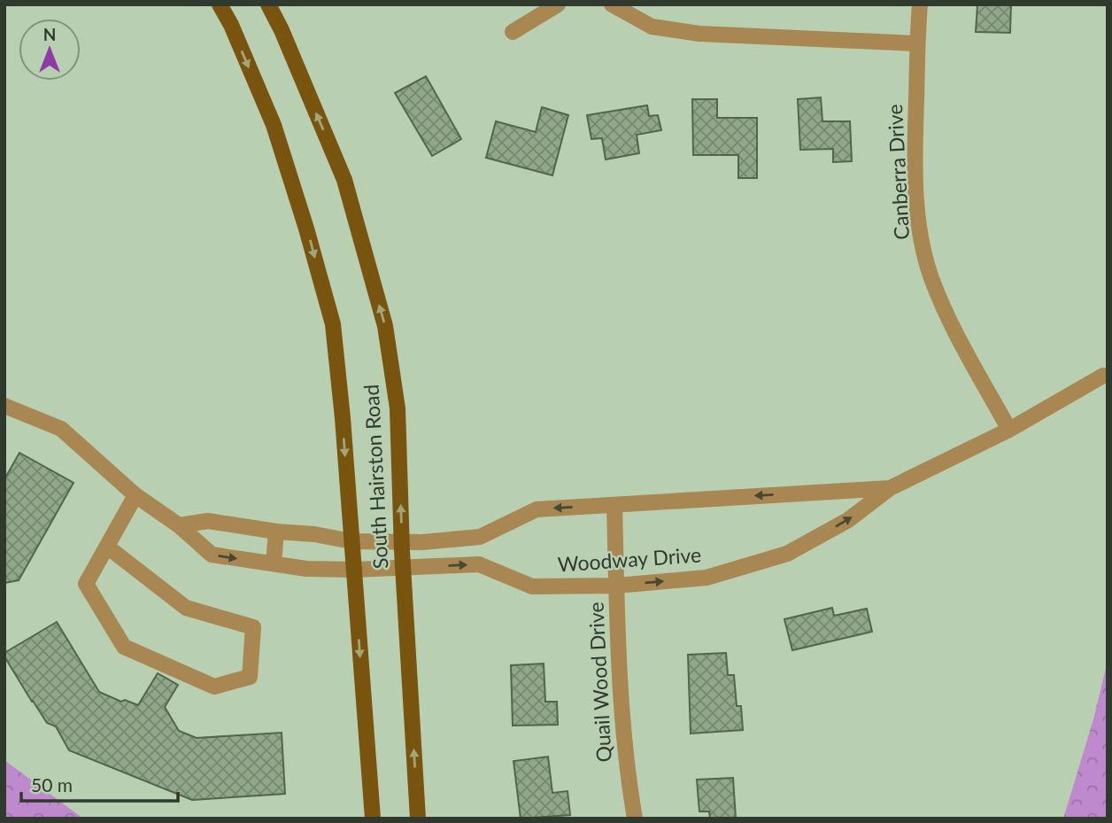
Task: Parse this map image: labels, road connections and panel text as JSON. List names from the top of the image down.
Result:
{
  "streets": {
    "main road": ["South Hairston Road"],
    "street": ["Canberra Drive", "Woodway Drive", "Quail Wood Drive"]
  },
  "crossings": [
    ["Canberra Drive", "Woodway Drive"],
    ["South Hairston Road", "Woodway Drive"],
    ["Woodway Drive", "Quail Wood Drive"]
  ],
  "scale_bar": "50 m",
  "north": "top"
}
